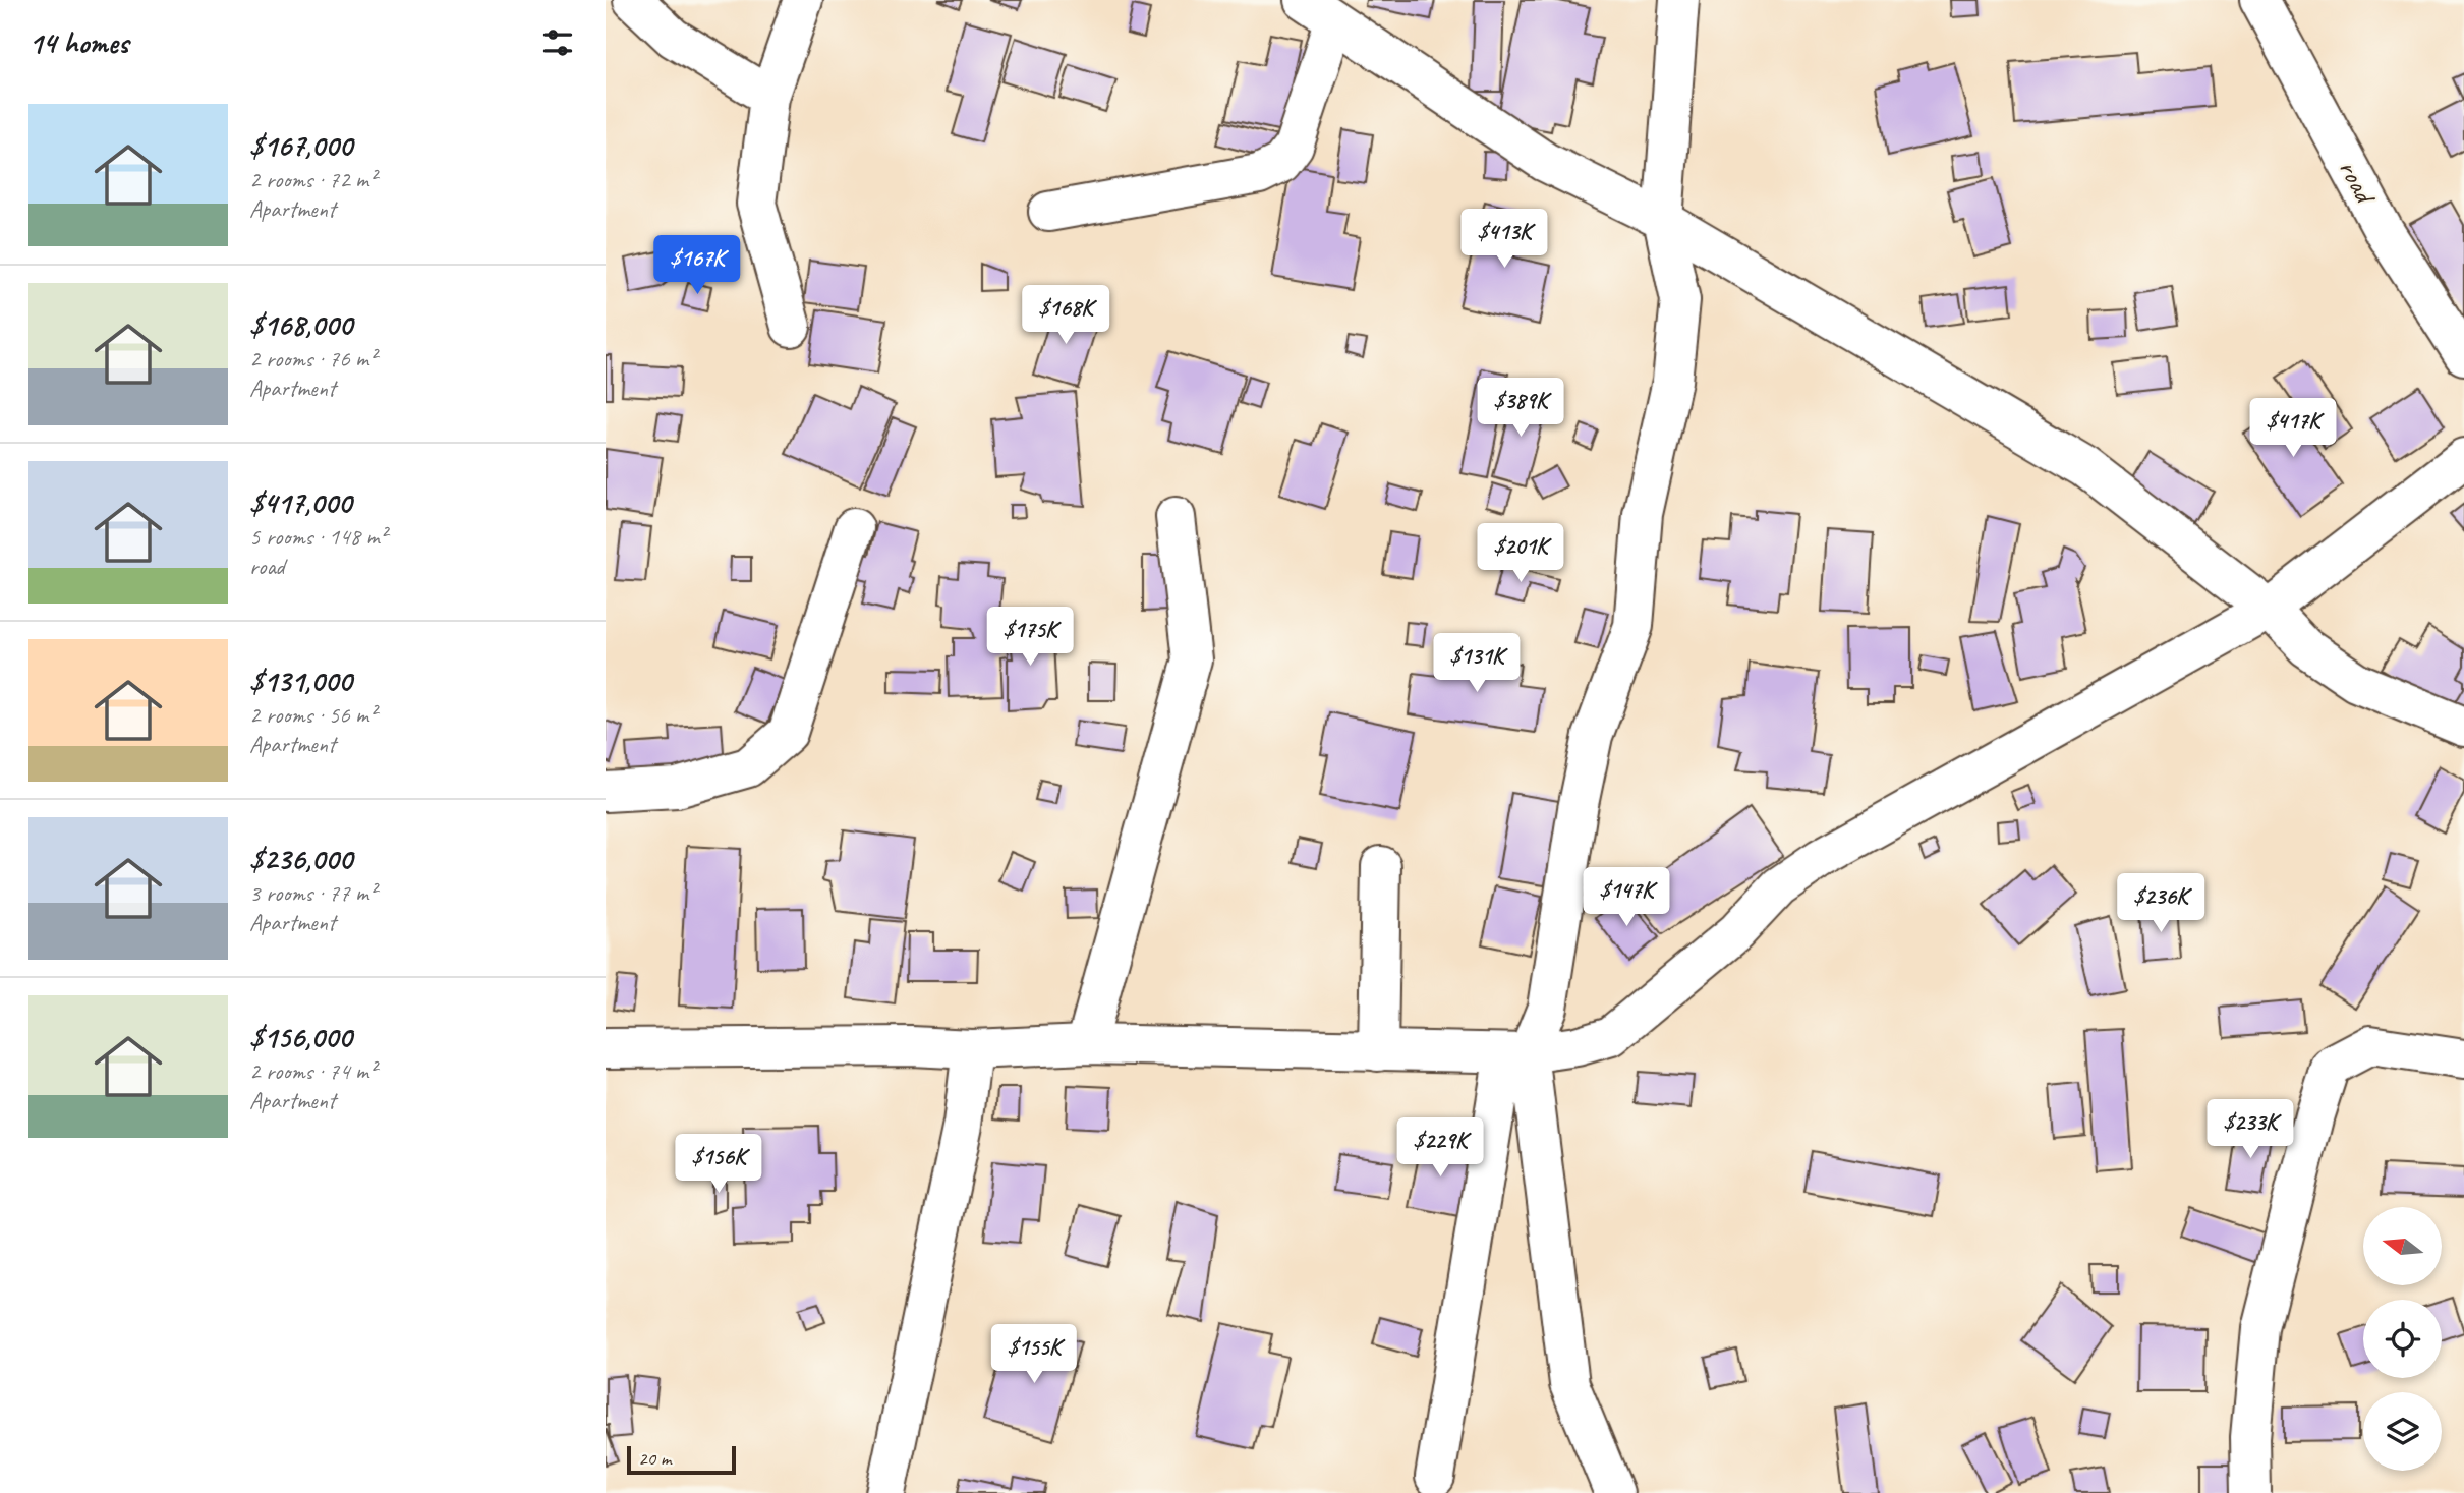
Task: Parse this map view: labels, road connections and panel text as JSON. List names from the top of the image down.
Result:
{
  "streets": {
    "street": ["road"]
  },
  "scale_bar": "20 m",
  "north": "left",
  "page": {
    "heading": "14 homes",
    "list": [
      {
        "name": "$167,000",
        "note": "2 rooms · 72 m² · Apartment"
      },
      {
        "name": "$168,000",
        "note": "2 rooms · 76 m² · Apartment"
      },
      {
        "name": "$417,000",
        "note": "5 rooms · 148 m² · road"
      },
      {
        "name": "$131,000",
        "note": "2 rooms · 56 m² · Apartment"
      },
      {
        "name": "$236,000",
        "note": "3 rooms · 77 m² · Apartment"
      },
      {
        "name": "$156,000",
        "note": "2 rooms · 74 m² · Apartment"
      }
    ],
    "price": [
      "$413K",
      "$167K",
      "$168K",
      "$389K",
      "$417K",
      "$201K",
      "$175K",
      "$131K",
      "$147K",
      "$236K",
      "$233K",
      "$229K",
      "$156K",
      "$155K"
    ],
    "scale": "20 m"
  }
}
